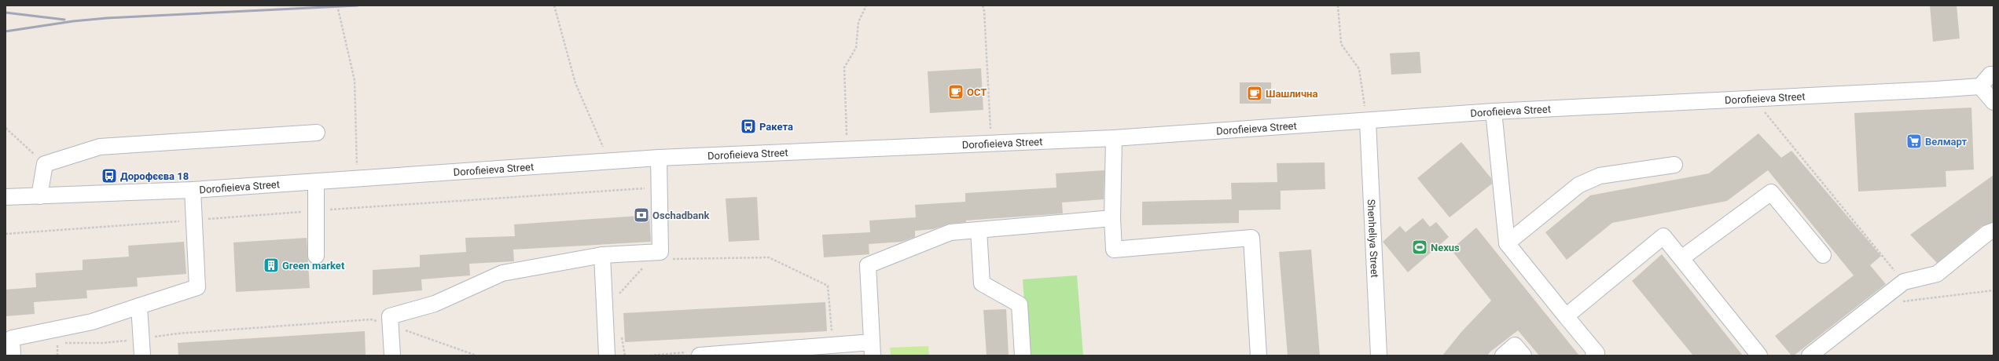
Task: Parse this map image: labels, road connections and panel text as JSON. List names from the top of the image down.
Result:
{
  "streets": {
    "street": ["Dorofieieva Street", "Shenheliya Street"]
  },
  "crossings": [
    ["Dorofieieva Street", "Shenheliya Street"]
  ],
  "places": {
    "cafe": ["ОСТ", "Шашлична"],
    "bus stop": ["Ракета", "Дорофєєва 18"],
    "supermarket": ["Велмарт"],
    "bank": ["Oschadbank"],
    "sports": ["Nexus"],
    "building": ["Green market"]
  }
}
